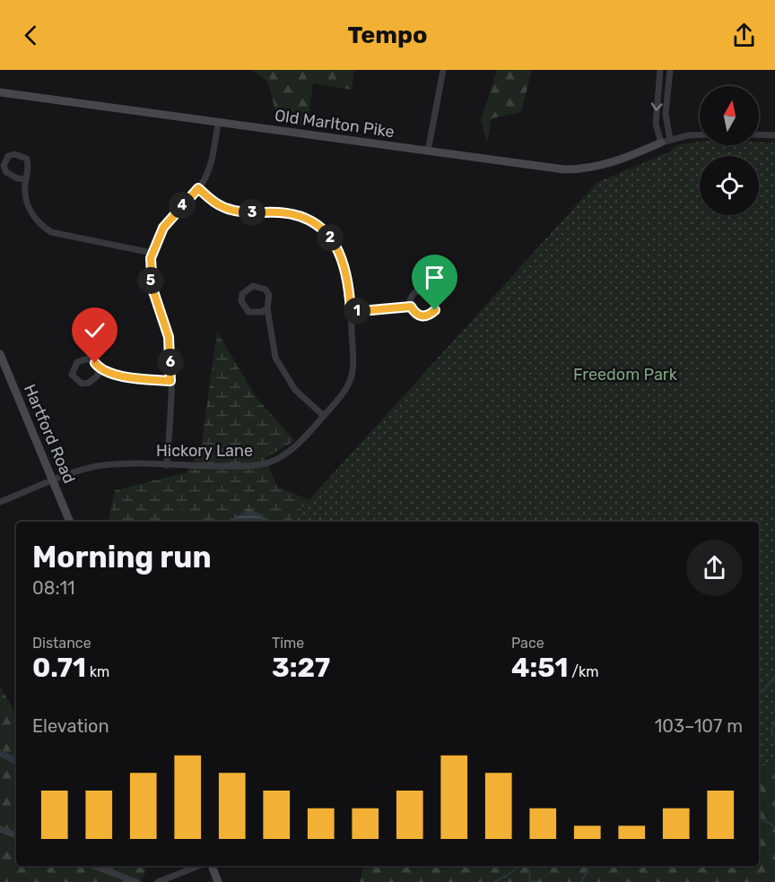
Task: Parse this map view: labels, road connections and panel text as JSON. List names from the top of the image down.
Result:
{
  "streets": {
    "street": ["Old Marlton Pike", "Hartford Road", "Hickory Lane"]
  },
  "crossings": [
    ["Hartford Road", "Hickory Lane"]
  ],
  "parks": ["Freedom Park"],
  "north": "top",
  "page": {
    "header": "Tempo",
    "pins": [
      "4",
      "3",
      "2",
      "5",
      "1",
      "6"
    ],
    "heading": ["Morning run", "08:11"],
    "stats": [
      ["Distance", "0.71 km"],
      ["Time", "3:27"],
      ["Pace", "4:51 /km"]
    ],
    "chart": ["Elevation", "103–107 m"]
  }
}
